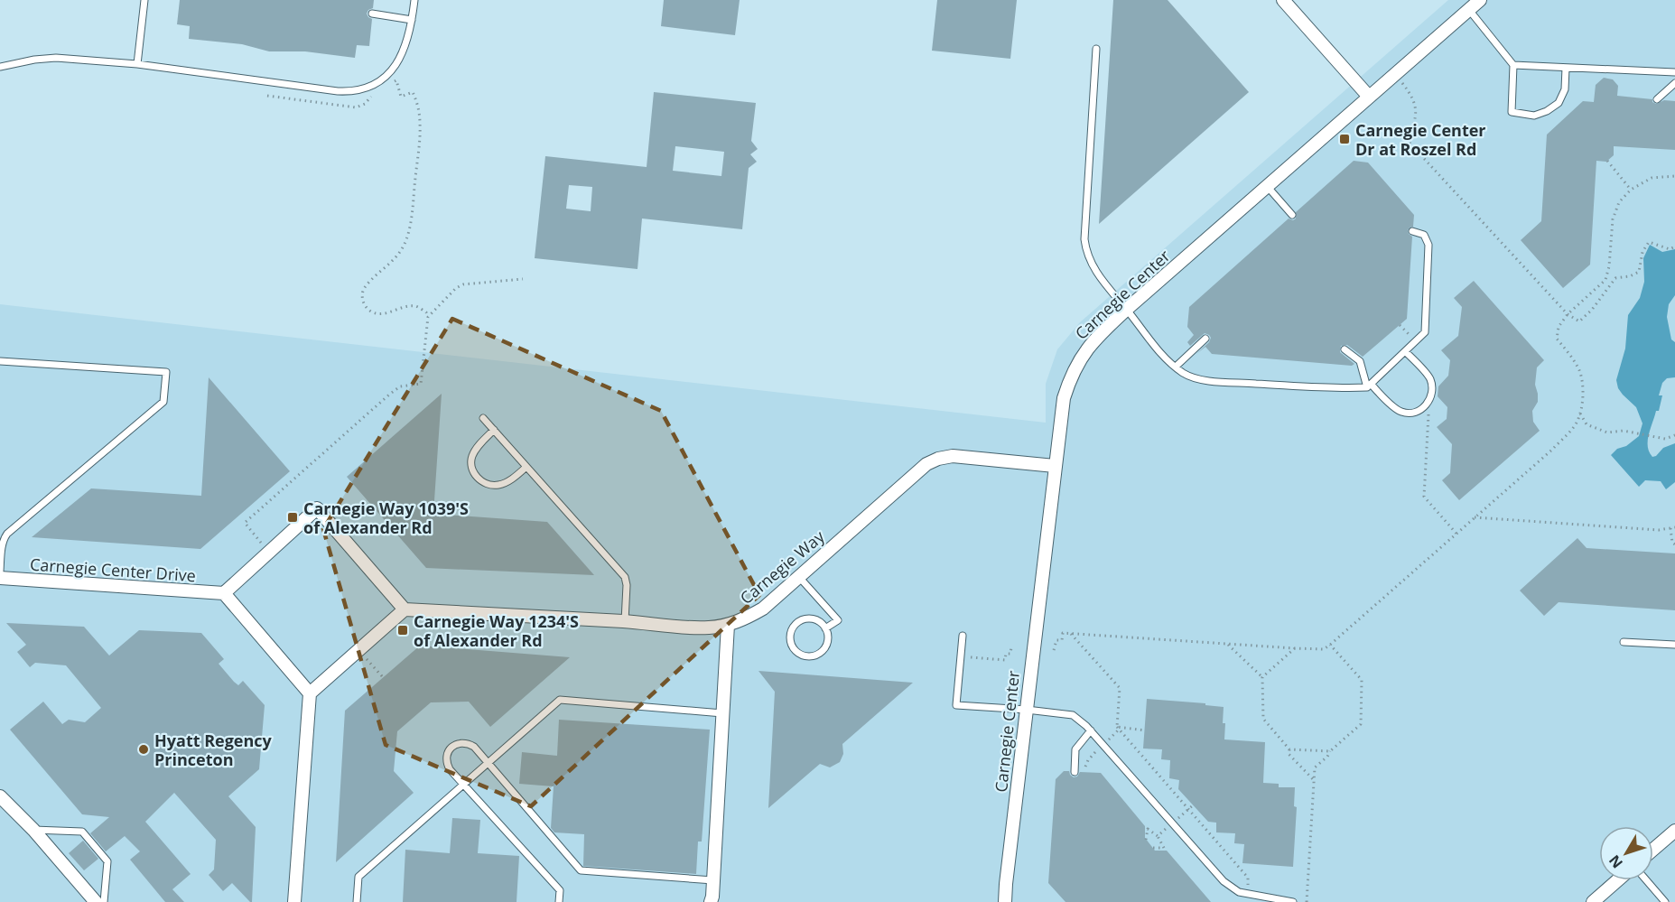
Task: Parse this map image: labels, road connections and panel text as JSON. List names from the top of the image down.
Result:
{
  "streets": {
    "street": ["Carnegie Center", "Carnegie Way", "Carnegie Center Drive"]
  },
  "crossings": [
    ["Carnegie Center", "Carnegie Way"]
  ],
  "places": {
    "transit": ["Carnegie Center Dr at Roszel Rd", "Carnegie Way 1039'S of Alexander Rd", "Carnegie Way 1234'S of Alexander Rd"],
    "other": ["Hyatt Regency Princeton"]
  },
  "north": "bottom left"
}
